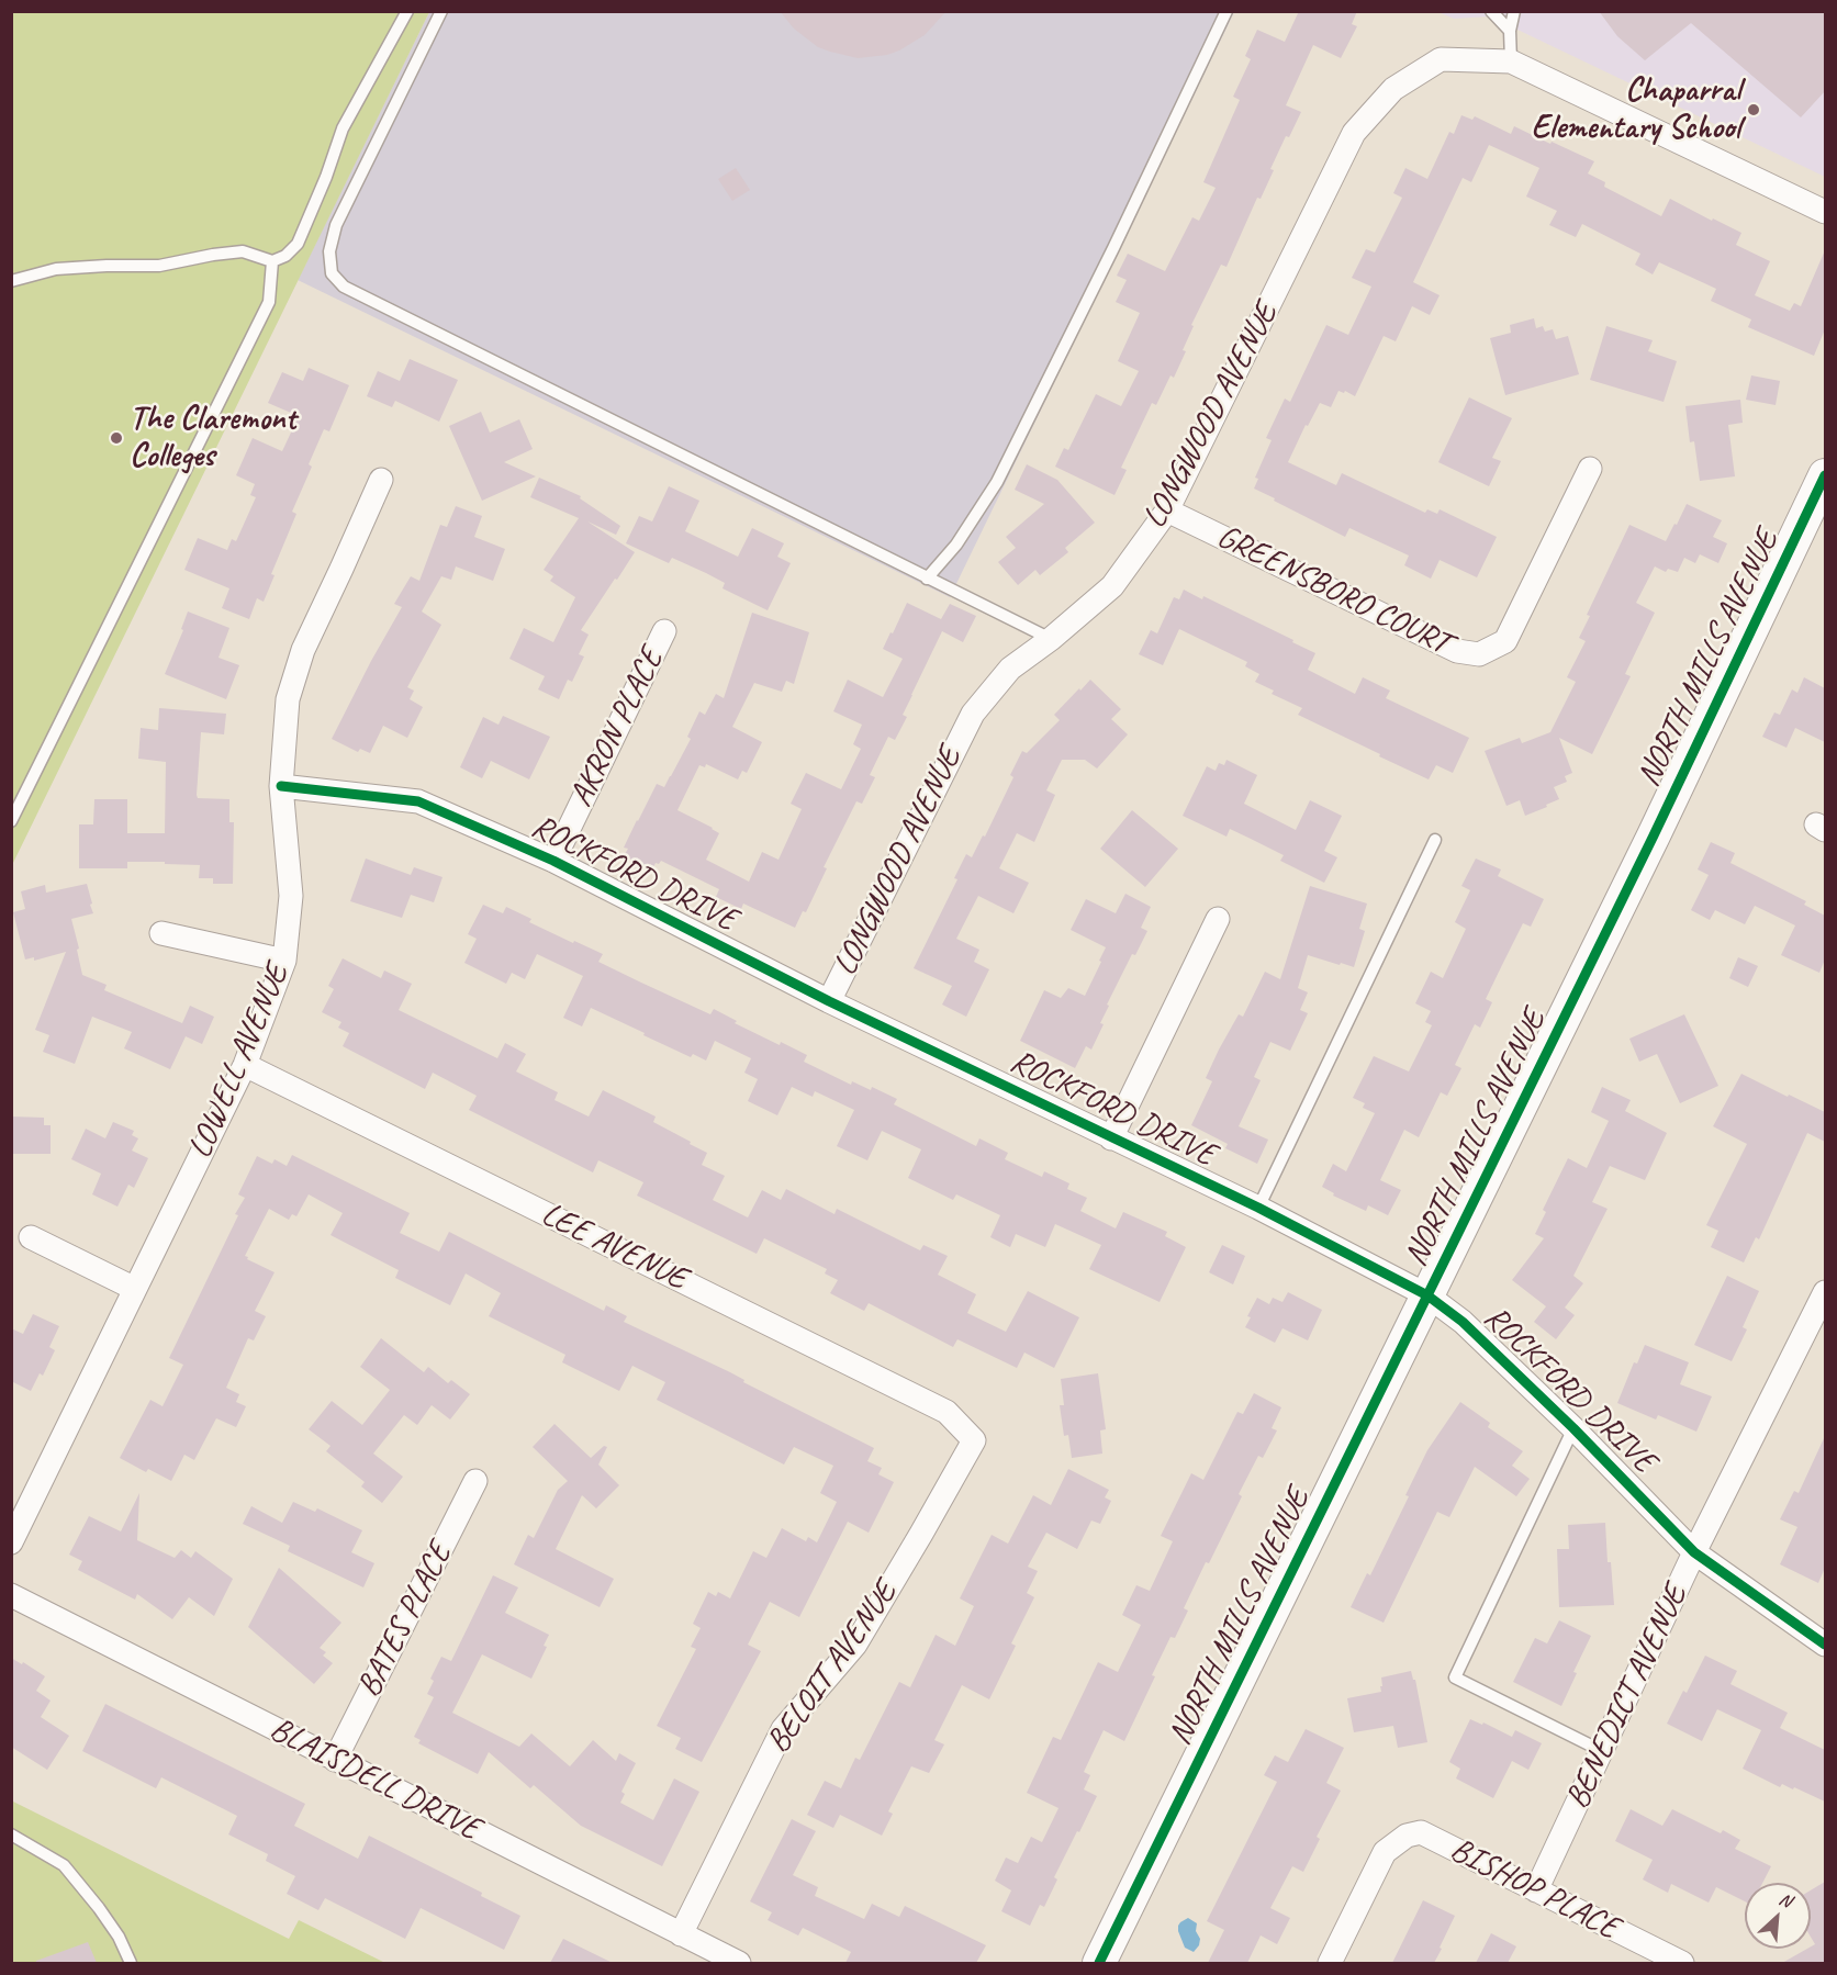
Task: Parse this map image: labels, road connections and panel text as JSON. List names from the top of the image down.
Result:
{
  "streets": {
    "main road": ["NORTH MILLS AVENUE"],
    "street": [
      "LONGWOOD AVENUE",
      "GREENSBORO COURT",
      "AKRON PLACE",
      "ROCKFORD DRIVE",
      "LOWELL AVENUE",
      "LEE AVENUE",
      "BATES PLACE",
      "BELOIT AVENUE",
      "BENEDICT AVENUE",
      "BLAISDELL DRIVE",
      "BISHOP PLACE"
    ]
  },
  "crossings": [
    ["LONGWOOD AVENUE", "GREENSBORO COURT"],
    ["LONGWOOD AVENUE", "ROCKFORD DRIVE"],
    ["NORTH MILLS AVENUE", "ROCKFORD DRIVE"],
    ["AKRON PLACE", "ROCKFORD DRIVE"],
    ["ROCKFORD DRIVE", "LOWELL AVENUE"],
    ["ROCKFORD DRIVE", "BENEDICT AVENUE"],
    ["LOWELL AVENUE", "LEE AVENUE"],
    ["LEE AVENUE", "BELOIT AVENUE"],
    ["BATES PLACE", "BLAISDELL DRIVE"],
    ["BELOIT AVENUE", "BLAISDELL DRIVE"],
    ["BENEDICT AVENUE", "BISHOP PLACE"]
  ],
  "places": ["Chaparral Elementary School", "The Claremont Colleges"],
  "north": "top right"
}
